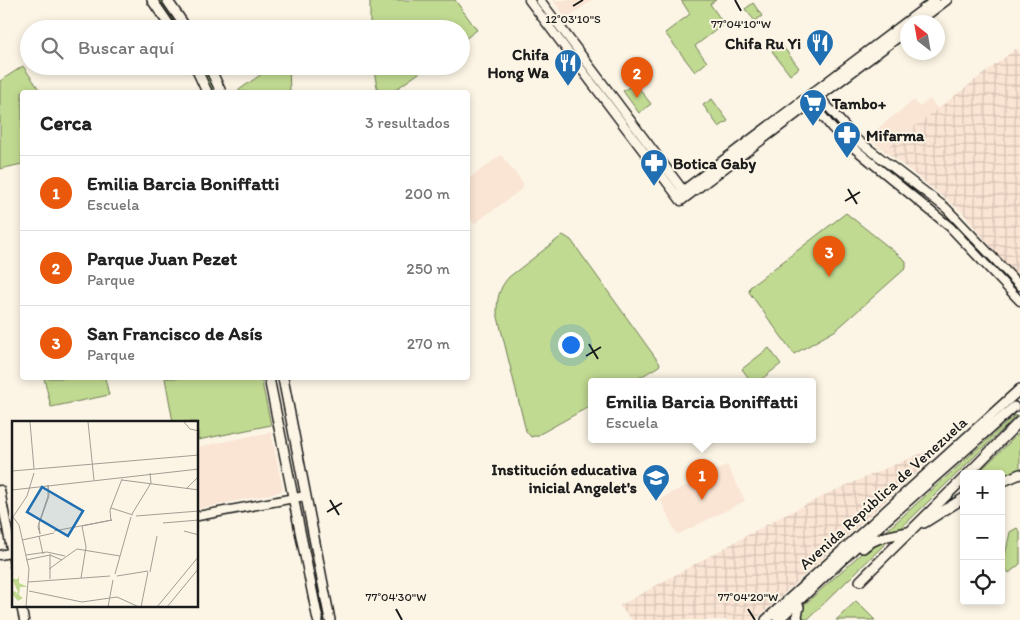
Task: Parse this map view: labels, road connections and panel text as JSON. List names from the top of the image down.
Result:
{
  "streets": {
    "main road": ["Avenida República de Venezuela"]
  },
  "places": {
    "restaurant": ["Chifa Ru Yi", "Chifa Hong Wa"],
    "supermarket": ["Tambo+"],
    "pharmacy": ["Mifarma", "Botica Gaby"],
    "school or university": ["Institución educativa inicial Angelet's"]
  },
  "north": "top left",
  "page": {
    "search": "Buscar aquí",
    "pins": ["2", "3", "1"],
    "heading": ["Cerca", "3 resultados"],
    "list": [
      {
        "mark": "1",
        "name": "Emilia Barcia Boniffatti",
        "note": "Escuela",
        "value": "200 m"
      },
      {
        "mark": "2",
        "name": "Parque Juan Pezet",
        "note": "Parque",
        "value": "250 m"
      },
      {
        "mark": "3",
        "name": "San Francisco de Asís",
        "note": "Parque",
        "value": "270 m"
      }
    ],
    "popup": ["Emilia Barcia Boniffatti", "Escuela"],
    "map_buttons": ["+", "−"]
  },
  "coordinates": [
    "12°03'10\"S",
    "77°04'10\"W",
    "77°04'30\"W",
    "77°04'20\"W"
  ]
}
